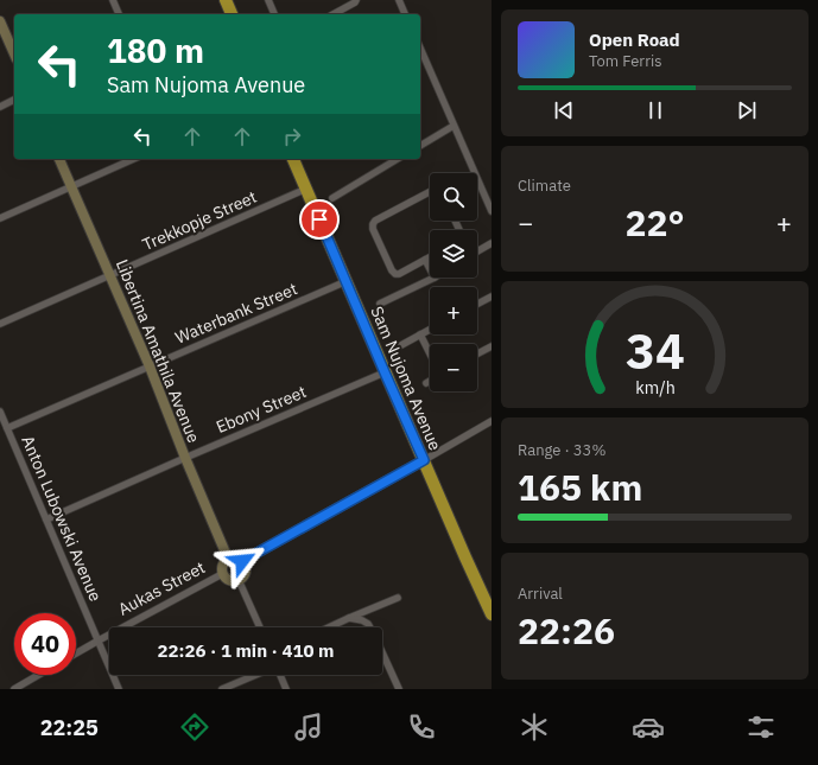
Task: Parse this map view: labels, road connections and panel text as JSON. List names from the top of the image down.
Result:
{
  "streets": {
    "highway": ["Sam Nujoma Avenue"],
    "street": [
      "Trekkopje Street",
      "Waterbank Street",
      "Libertina Amathila Avenue",
      "Ebony Street",
      "Anton Lubowski Avenue",
      "Aukas Street"
    ]
  },
  "crossings": [
    ["Trekkopje Street", "Libertina Amathila Avenue"],
    ["Trekkopje Street", "Sam Nujoma Avenue"],
    ["Waterbank Street", "Libertina Amathila Avenue"],
    ["Waterbank Street", "Sam Nujoma Avenue"],
    ["Waterbank Street", "Anton Lubowski Avenue"],
    ["Libertina Amathila Avenue", "Ebony Street"],
    ["Libertina Amathila Avenue", "Aukas Street"],
    ["Sam Nujoma Avenue", "Ebony Street"],
    ["Ebony Street", "Anton Lubowski Avenue"],
    ["Anton Lubowski Avenue", "Aukas Street"]
  ],
  "page": {
    "turn": ["180 m", "Sam Nujoma Avenue"],
    "song": ["Open Road", "Tom Ferris"],
    "tile": [
      "Climate",
      ["Range · 33%", "165 km"],
      ["Arrival", "22:26"]
    ],
    "map_buttons": ["+", "−"],
    "heat": ["−", "22°", "+"],
    "limit": "40",
    "trip": "22:26 · 1 min · 410 m",
    "tabs": "22:25",
    "gauge": ["34", "km/h"]
  }
}
